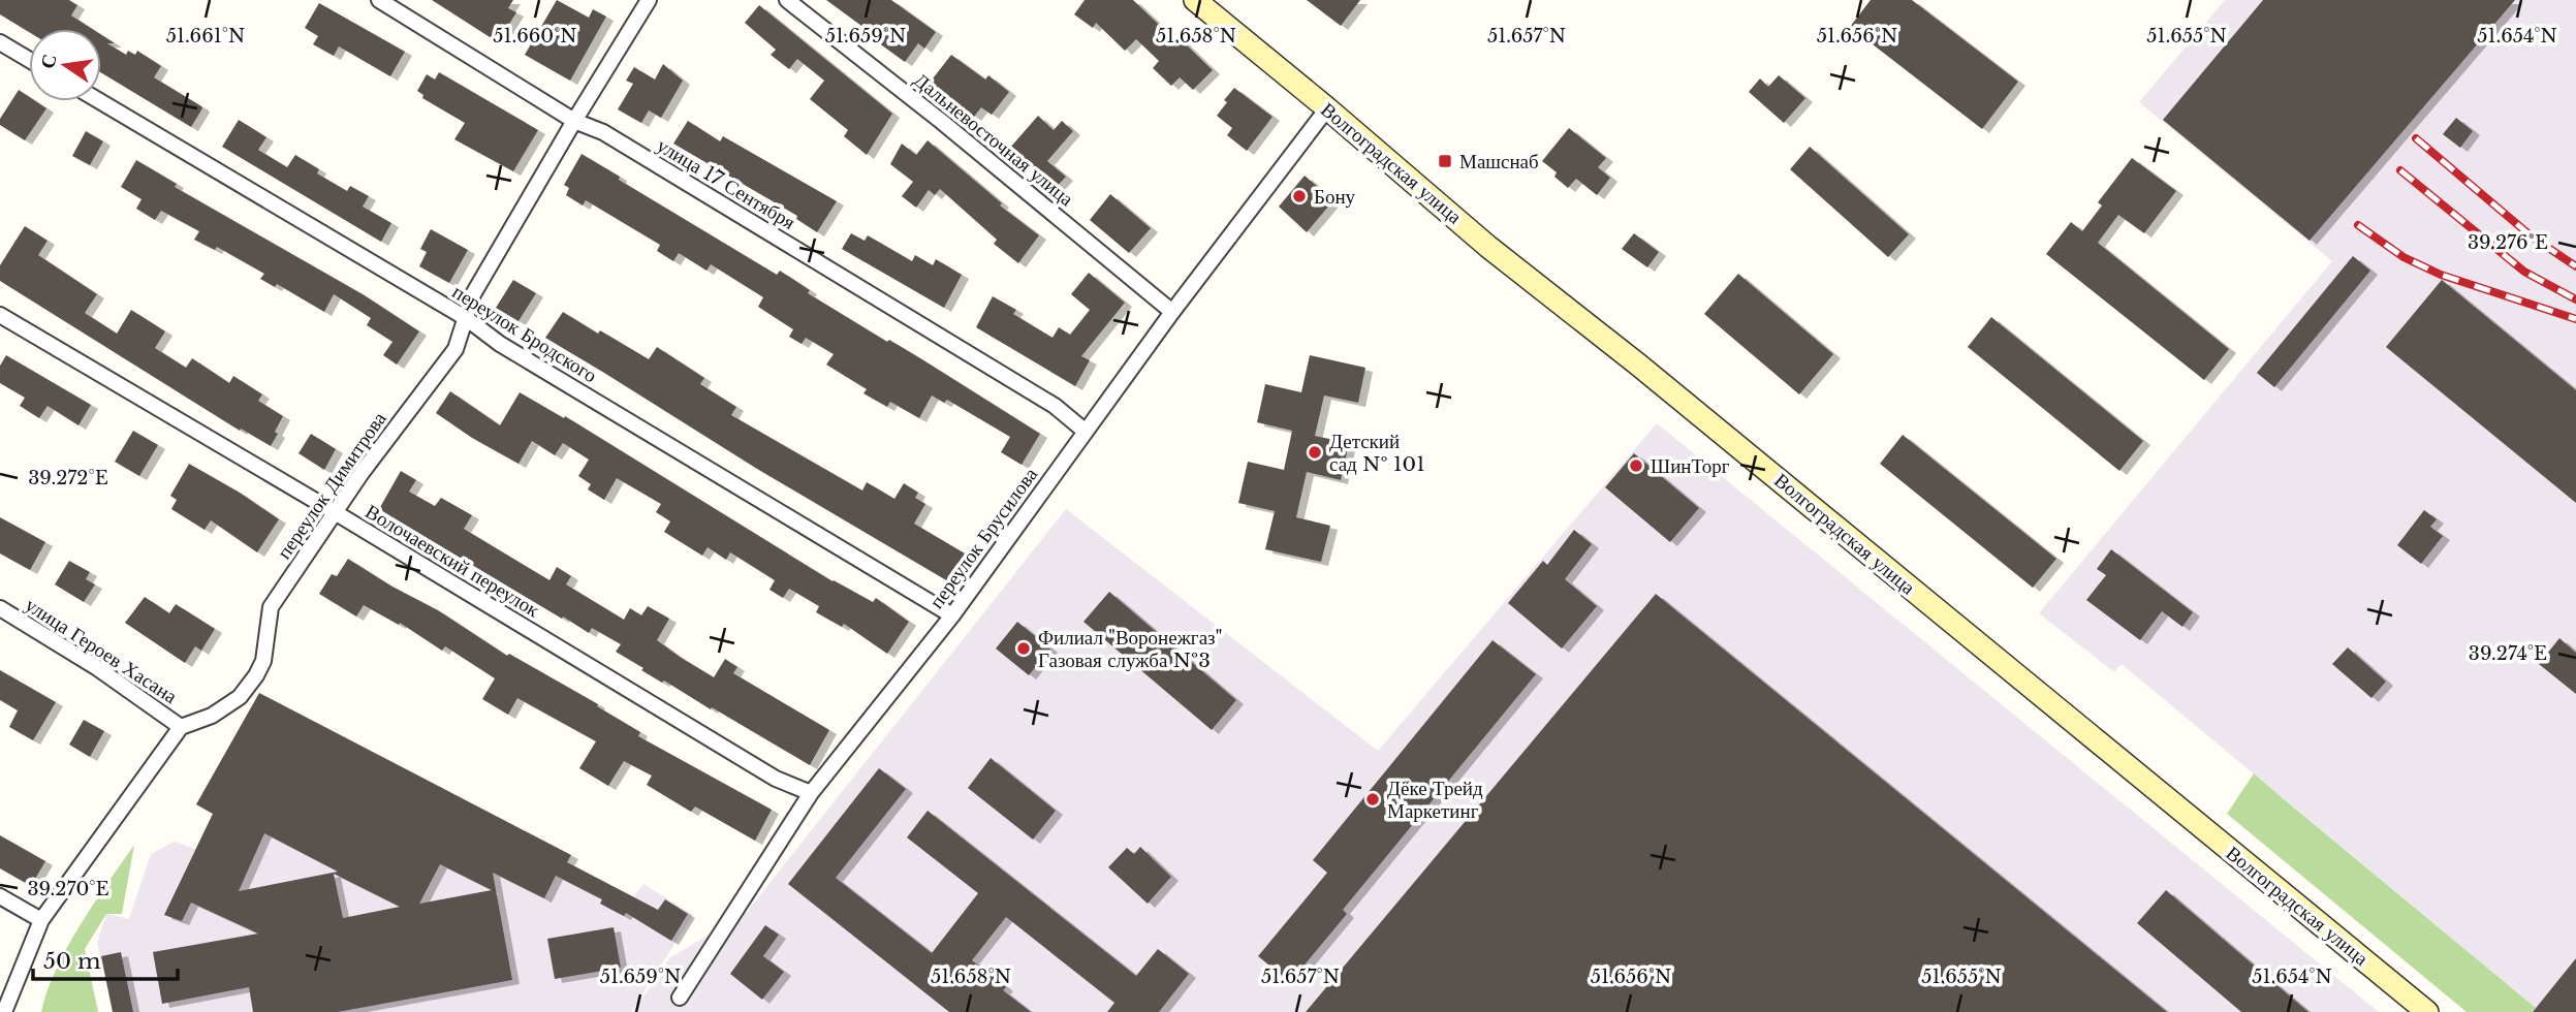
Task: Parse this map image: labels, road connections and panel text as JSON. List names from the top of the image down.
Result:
{
  "streets": {
    "main road": ["Волгоградская улица"],
    "street": [
      "Дальневосточная улица",
      "улица 17 Сентября",
      "переулок Бродского",
      "переулок Димитрова",
      "переулок Брусилова",
      "Волочаевский переулок",
      "улица Героев Хасана"
    ]
  },
  "crossings": [
    ["Дальневосточная улица", "переулок Брусилова"],
    ["Волгоградская улица", "переулок Брусилова"],
    ["улица 17 Сентября", "переулок Димитрова"],
    ["улица 17 Сентября", "переулок Брусилова"],
    ["переулок Бродского", "переулок Димитрова"],
    ["переулок Бродского", "переулок Брусилова"],
    ["переулок Димитрова", "Волочаевский переулок"],
    ["переулок Димитрова", "улица Героев Хасана"],
    ["переулок Брусилова", "Волочаевский переулок"]
  ],
  "places": {
    "transit": ["Машснаб"],
    "other": [
      "Бону",
      "Детский сад № 101",
      "ШинТорг",
      "Филиал \"Воронежгаз\" Газовая служба №3",
      "Дёке Трейд Маркетинг"
    ]
  },
  "scale_bar": "50 m",
  "north": "left",
  "coordinates": [
    "51.661°N",
    "51.660°N",
    "51.659°N",
    "51.658°N",
    "51.657°N",
    "51.656°N",
    "51.655°N",
    "51.654°N",
    "39.276°E",
    "39.272°E",
    "39.274°E",
    "39.270°E"
  ]
}
